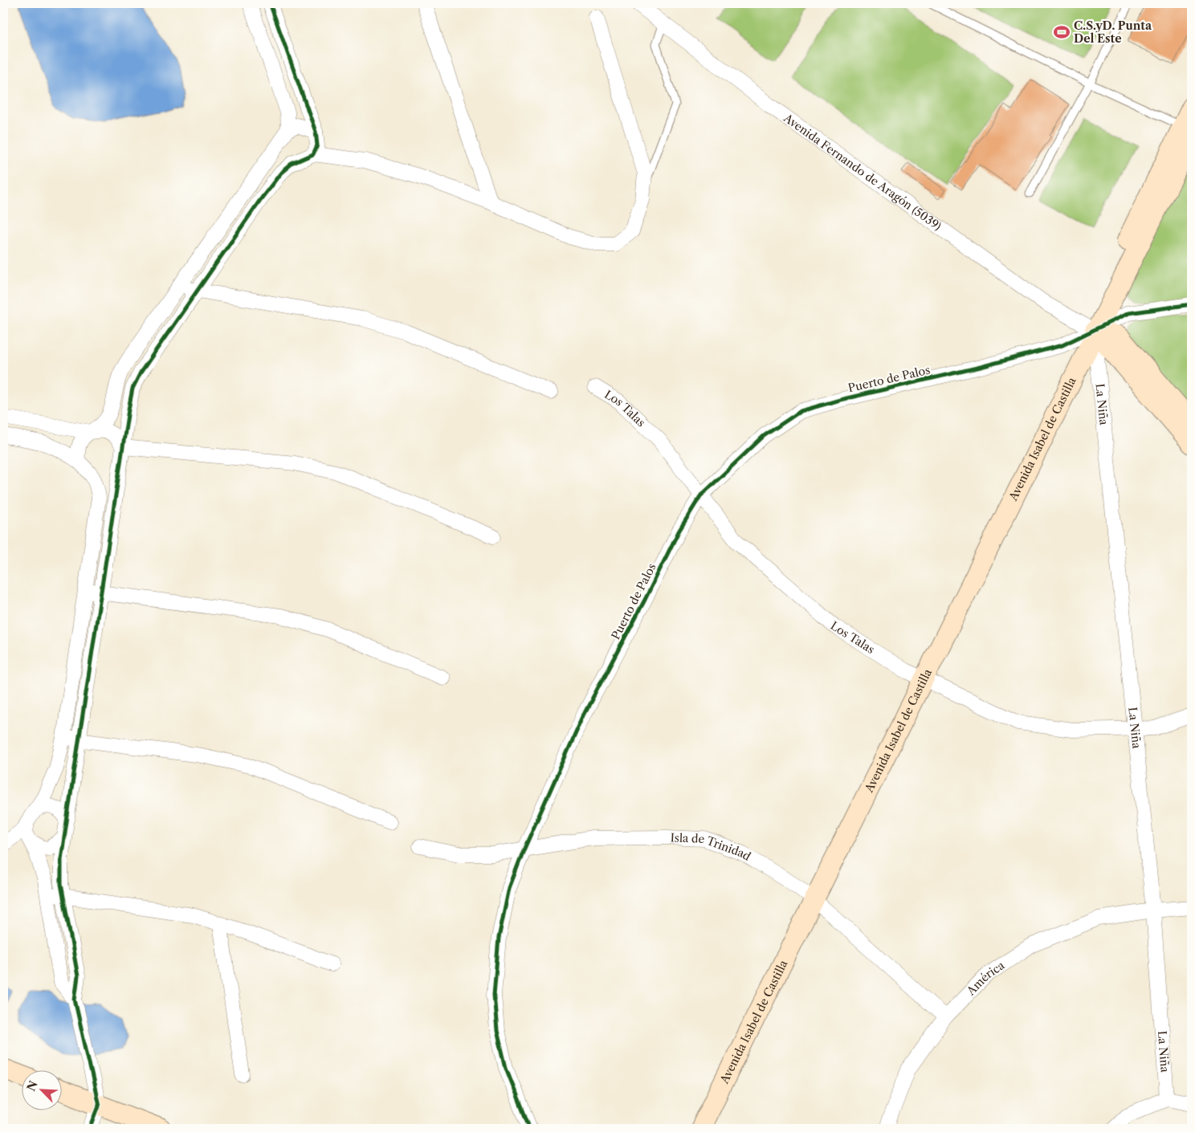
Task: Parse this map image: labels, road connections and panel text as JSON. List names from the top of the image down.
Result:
{
  "streets": {
    "street": [
      "Avenida Fernando de Aragón (5039)",
      "Puerto de Palos",
      "La Niña",
      "Los Talas",
      "Avenida Isabel de Castilla",
      "Isla de Trinidad",
      "América"
    ]
  },
  "crossings": [
    ["Avenida Fernando de Aragón (5039)", "Puerto de Palos"],
    ["Avenida Fernando de Aragón (5039)", "La Niña"],
    ["Avenida Fernando de Aragón (5039)", "Avenida Isabel de Castilla"],
    ["Puerto de Palos", "La Niña"],
    ["Puerto de Palos", "Los Talas"],
    ["Puerto de Palos", "Avenida Isabel de Castilla"],
    ["Puerto de Palos", "Isla de Trinidad"],
    ["La Niña", "Los Talas"],
    ["La Niña", "Avenida Isabel de Castilla"],
    ["La Niña", "América"],
    ["Los Talas", "Avenida Isabel de Castilla"],
    ["Avenida Isabel de Castilla", "Isla de Trinidad"],
    ["Isla de Trinidad", "América"]
  ],
  "places": {
    "sports": ["C.S.yD. Punta Del Este"]
  },
  "north": "top left"
}
